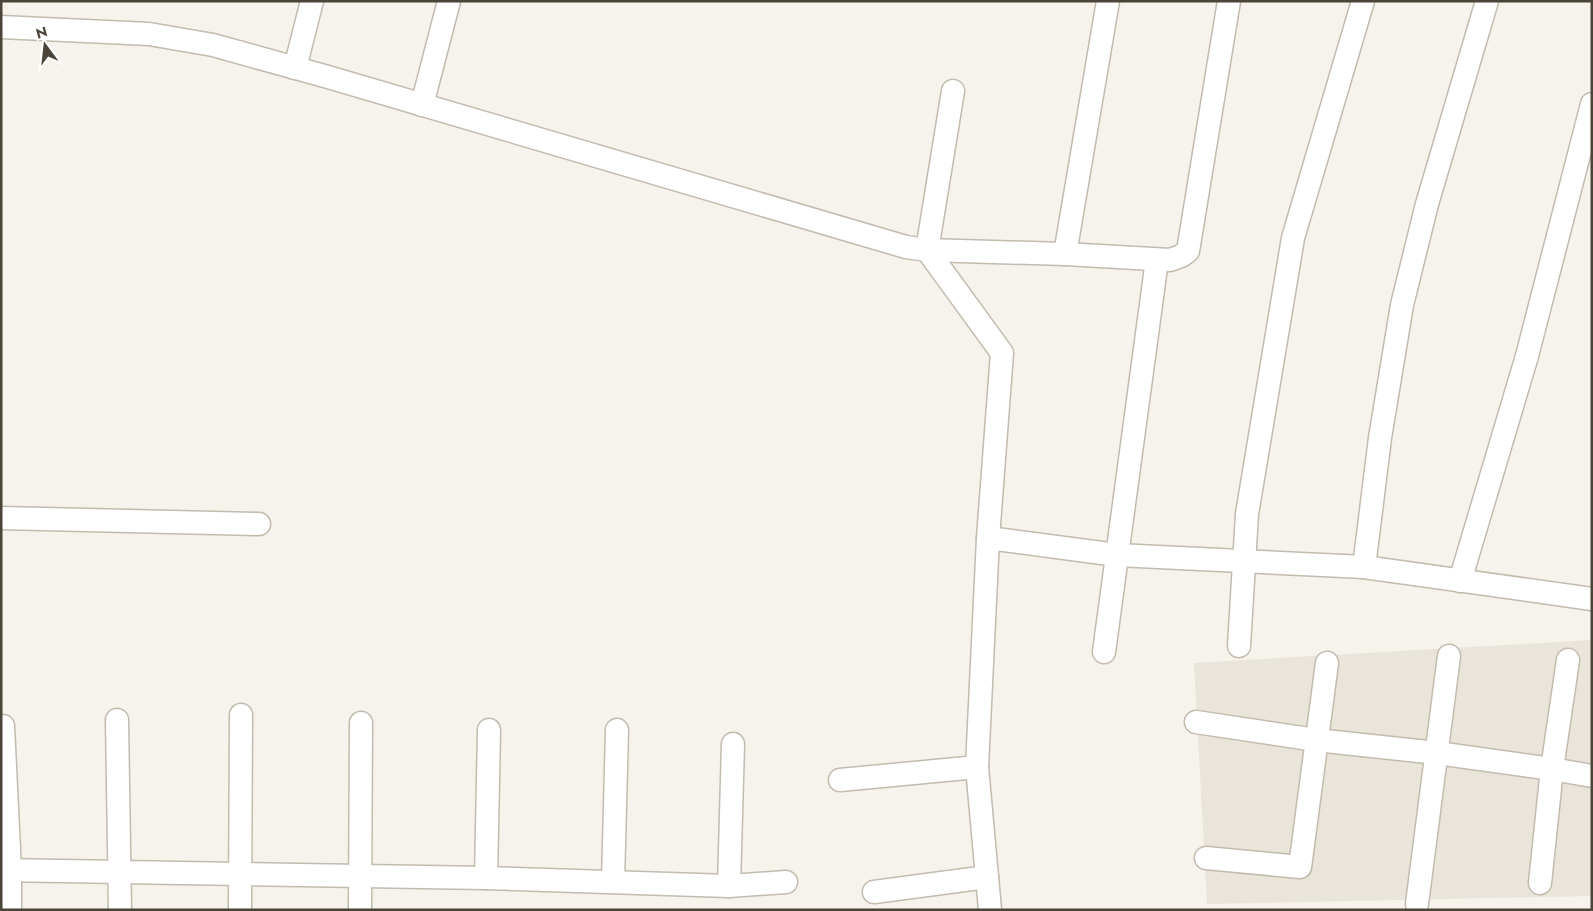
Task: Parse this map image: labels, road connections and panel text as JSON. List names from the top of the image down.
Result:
{
  "north": "top"
}
